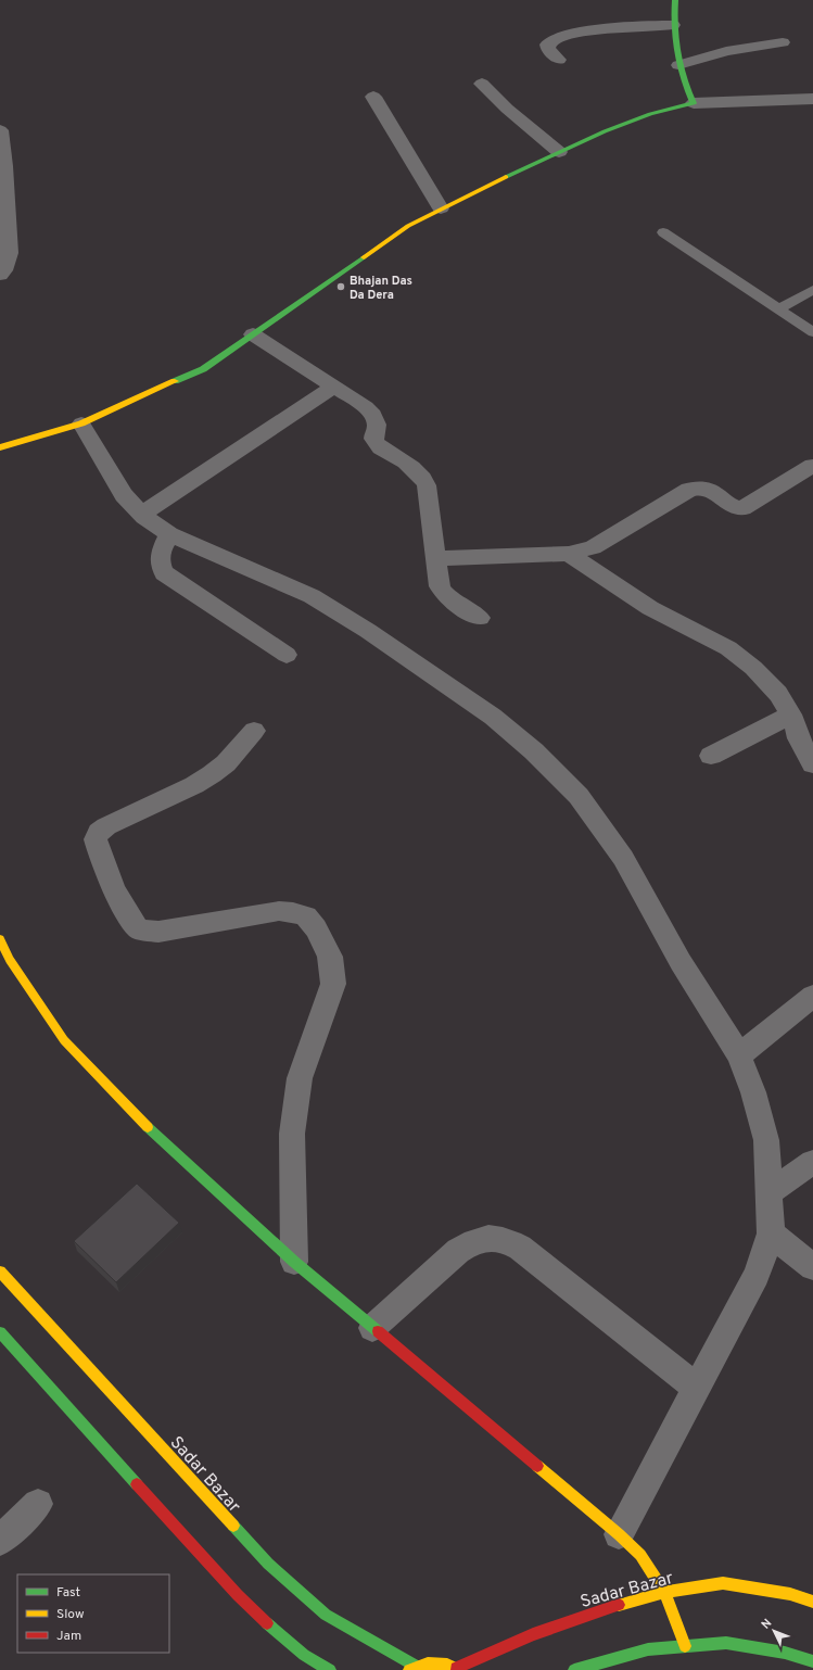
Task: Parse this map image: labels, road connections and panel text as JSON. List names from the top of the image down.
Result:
{
  "streets": {
    "street": ["Sadar Bazar"]
  },
  "places": ["Bhajan Das Da Dera"],
  "legend": ["Fast", "Slow", "Jam"],
  "north": "top left"
}
